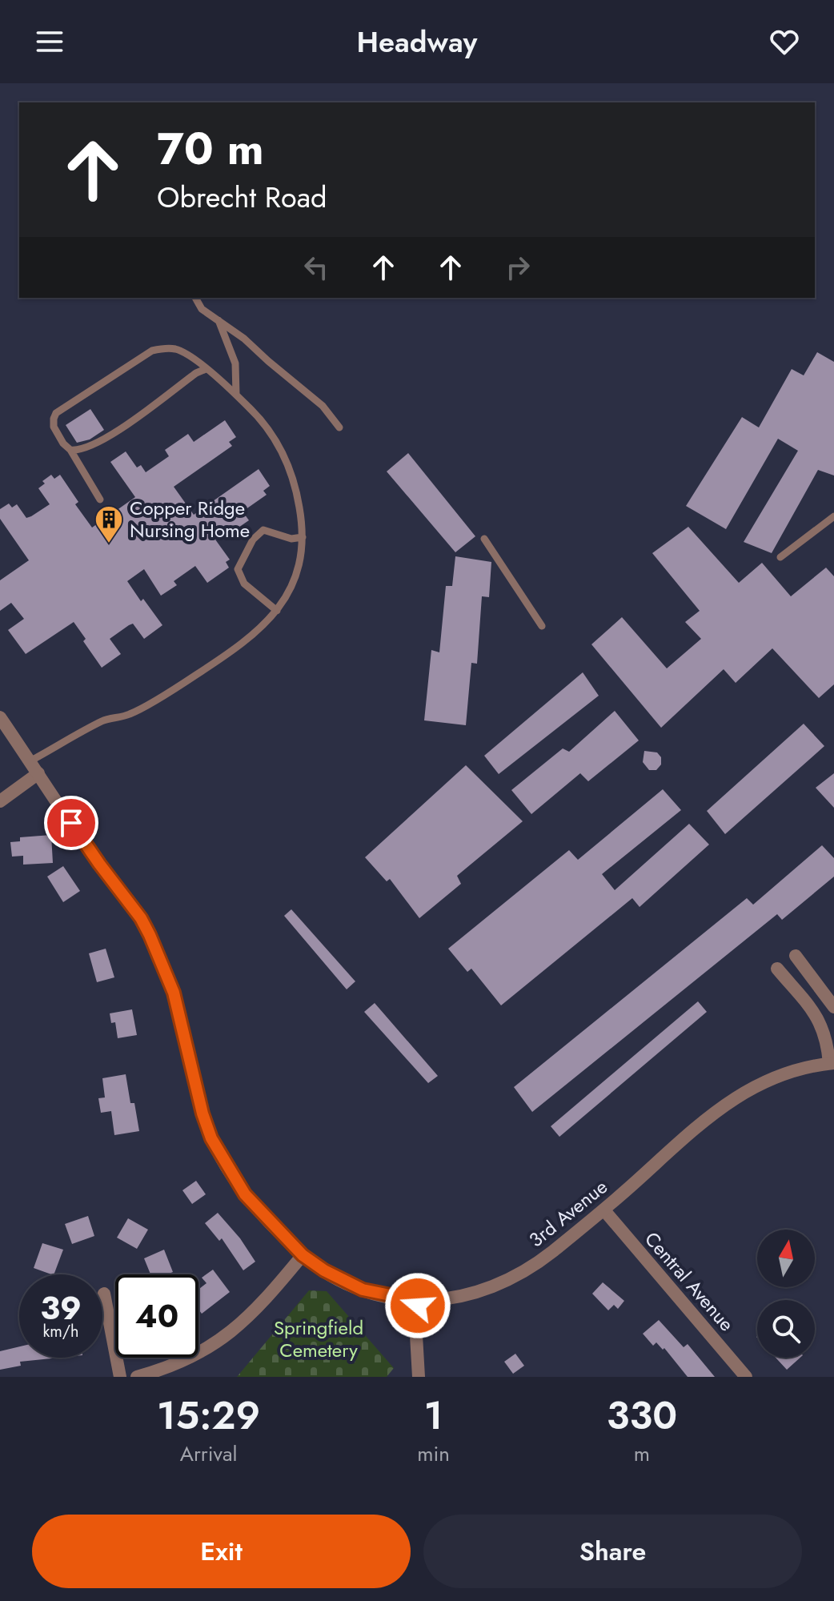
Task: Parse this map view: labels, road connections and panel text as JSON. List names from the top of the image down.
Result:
{
  "streets": {
    "street": ["3rd Avenue", "Central Avenue"]
  },
  "crossings": [
    ["3rd Avenue", "Central Avenue"]
  ],
  "parks": ["Springfield Cemetery"],
  "places": {
    "building": ["Copper Ridge Nursing Home"]
  },
  "north": "top",
  "page": {
    "header": "Headway",
    "turn": ["70 m", "Obrecht Road"],
    "speed": "39 km/h",
    "limit": "40",
    "eta": [
      "15:29",
      "Arrival",
      "1",
      "min",
      "330",
      "m"
    ],
    "buttons": ["Exit", "Share"]
  }
}
